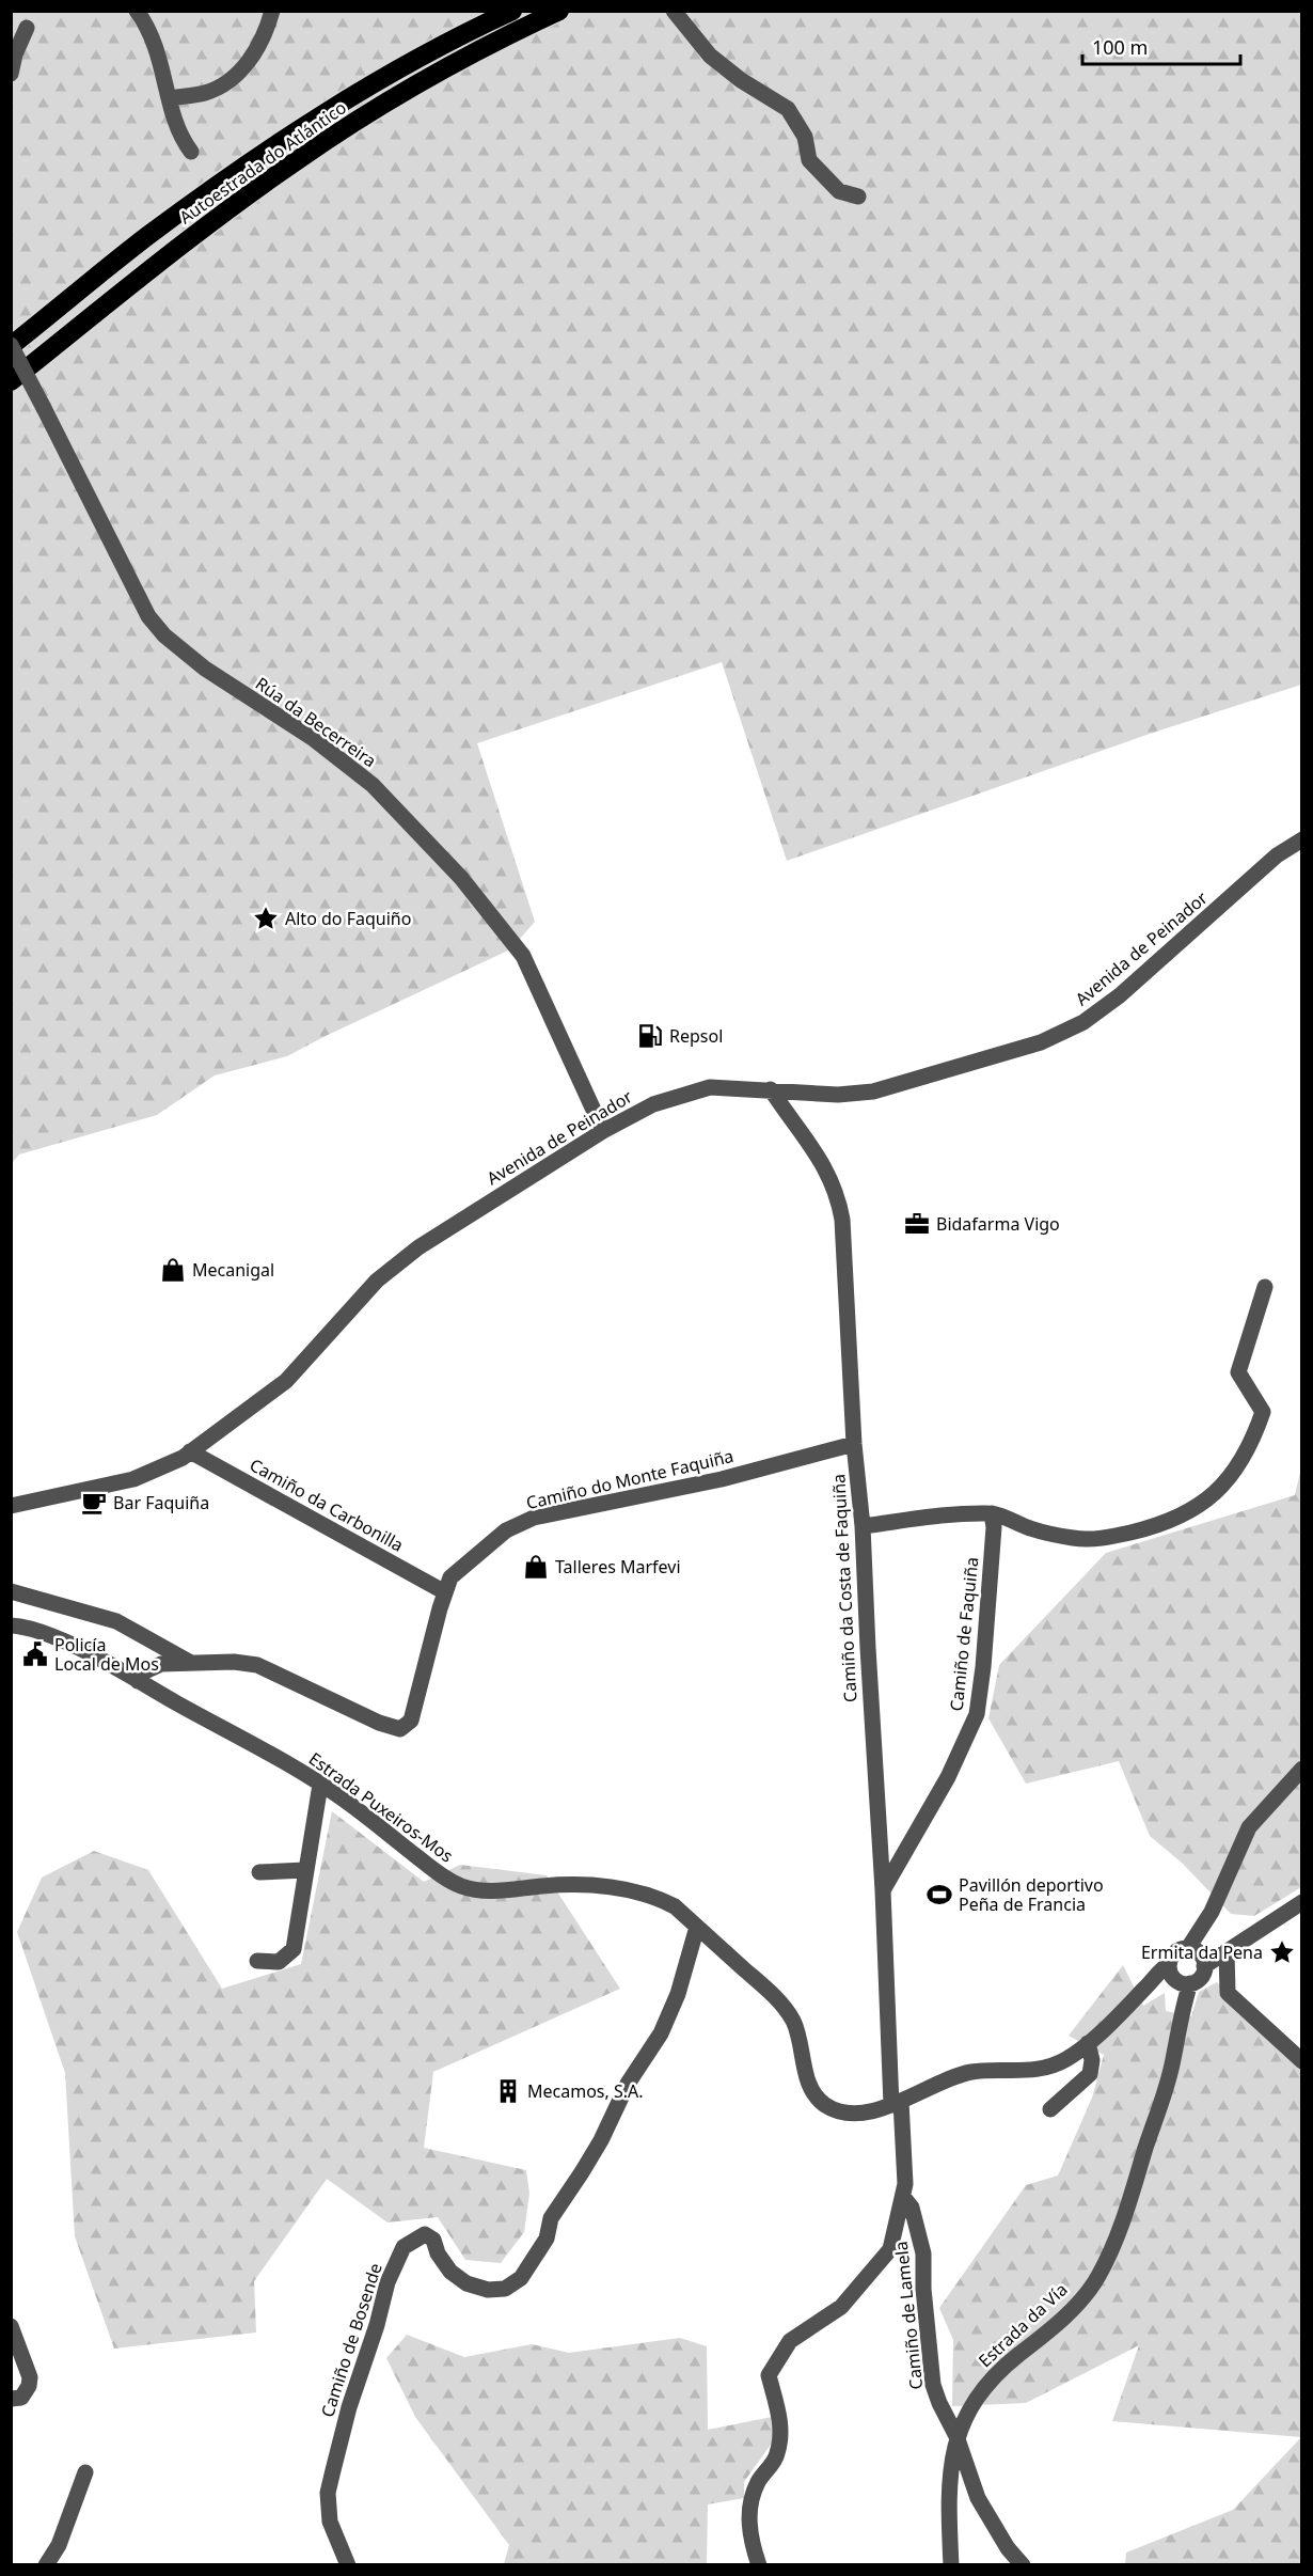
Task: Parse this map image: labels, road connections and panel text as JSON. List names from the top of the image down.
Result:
{
  "streets": {
    "highway": ["Autoestrada do Atlántico"],
    "street": [
      "Rúa da Becerreira",
      "Avenida de Peinador",
      "Camiño do Monte Faquiña",
      "Camiño da Carbonilla",
      "Camiño da Costa de Faquiña",
      "Camiño de Faquiña",
      "Estrada Puxeiros-Mos",
      "Camiño de Lamela",
      "Estrada da Vía",
      "Camiño de Bosende"
    ]
  },
  "crossings": [
    ["Autoestrada do Atlántico", "Rúa da Becerreira"],
    ["Rúa da Becerreira", "Avenida de Peinador"],
    ["Avenida de Peinador", "Camiño da Carbonilla"],
    ["Avenida de Peinador", "Camiño da Costa de Faquiña"],
    ["Camiño do Monte Faquiña", "Camiño da Carbonilla"],
    ["Camiño do Monte Faquiña", "Camiño da Costa de Faquiña"],
    ["Camiño do Monte Faquiña", "Estrada Puxeiros-Mos"],
    ["Camiño da Costa de Faquiña", "Camiño de Faquiña"],
    ["Camiño da Costa de Faquiña", "Estrada Puxeiros-Mos"],
    ["Camiño da Costa de Faquiña", "Camiño de Lamela"],
    ["Estrada Puxeiros-Mos", "Estrada da Vía"],
    ["Estrada Puxeiros-Mos", "Camiño de Bosende"],
    ["Camiño de Lamela", "Estrada da Vía"]
  ],
  "places": {
    "place": ["Alto do Faquiño", "Ermita da Pena"],
    "fuel station": ["Repsol"],
    "office": ["Bidafarma Vigo"],
    "shop": ["Mecanigal", "Talleres Marfevi"],
    "cafe": ["Bar Faquiña"],
    "public building": ["Policía Local de Mos"],
    "sports": ["Pavillón deportivo Peña de Francia"],
    "building": ["Mecamos, S.A."]
  },
  "scale_bar": "100 m"
}
